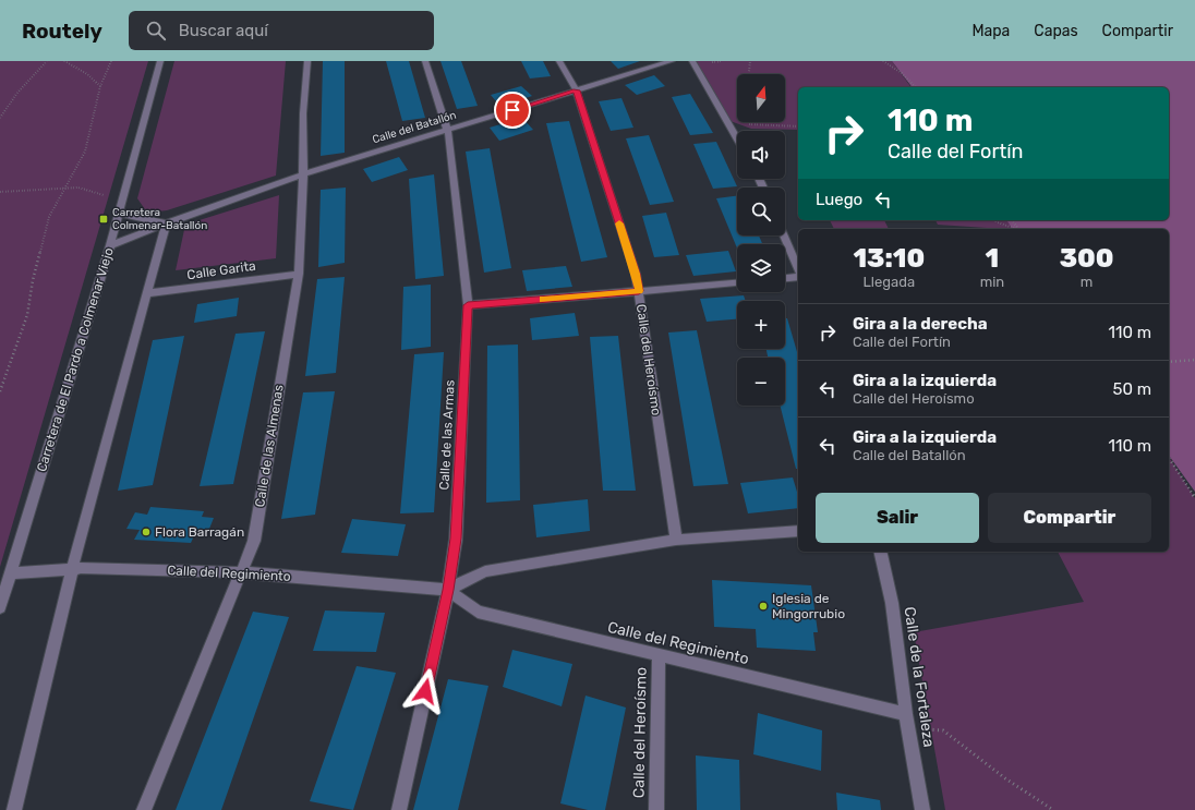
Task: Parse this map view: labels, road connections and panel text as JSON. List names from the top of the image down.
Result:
{
  "streets": {
    "street": [
      "Calle del Batallón",
      "Calle Garita",
      "Carretera de El Pardo a Colmenar Viejo",
      "Calle del Heroísmo",
      "Calle de las Armas",
      "Calle de las Almenas",
      "Calle del Regimiento",
      "Calle de la Fortaleza"
    ]
  },
  "crossings": [
    ["Calle del Batallón", "Carretera de El Pardo a Colmenar Viejo"],
    ["Calle del Batallón", "Calle del Heroísmo"],
    ["Calle del Batallón", "Calle de las Armas"],
    ["Calle del Batallón", "Calle de las Almenas"],
    ["Calle Garita", "Calle de las Almenas"],
    ["Carretera de El Pardo a Colmenar Viejo", "Calle del Regimiento"],
    ["Calle del Heroísmo", "Calle del Regimiento"],
    ["Calle de las Armas", "Calle del Regimiento"],
    ["Calle de las Almenas", "Calle del Regimiento"],
    ["Calle del Regimiento", "Calle de la Fortaleza"]
  ],
  "places": {
    "transit": ["Carretera Colmenar-Batallón"],
    "other": ["Flora Barragán", "Iglesia de Mingorrubio"]
  },
  "north": "top",
  "page": {
    "header": "Routely",
    "search": "Buscar aquí",
    "nav": ["Mapa", "Capas", "Compartir"],
    "map_buttons": ["+", "−"],
    "turn": ["110 m", "Calle del Fortín"],
    "then": "Luego",
    "eta": [
      "13:10",
      "Llegada",
      "1",
      "min",
      "300",
      "m"
    ],
    "list": [
      {
        "name": "Gira a la derecha",
        "note": "Calle del Fortín",
        "value": "110 m"
      },
      {
        "name": "Gira a la izquierda",
        "note": "Calle del Heroísmo",
        "value": "50 m"
      },
      {
        "name": "Gira a la izquierda",
        "note": "Calle del Batallón",
        "value": "110 m"
      }
    ],
    "buttons": ["Salir", "Compartir"]
  }
}
